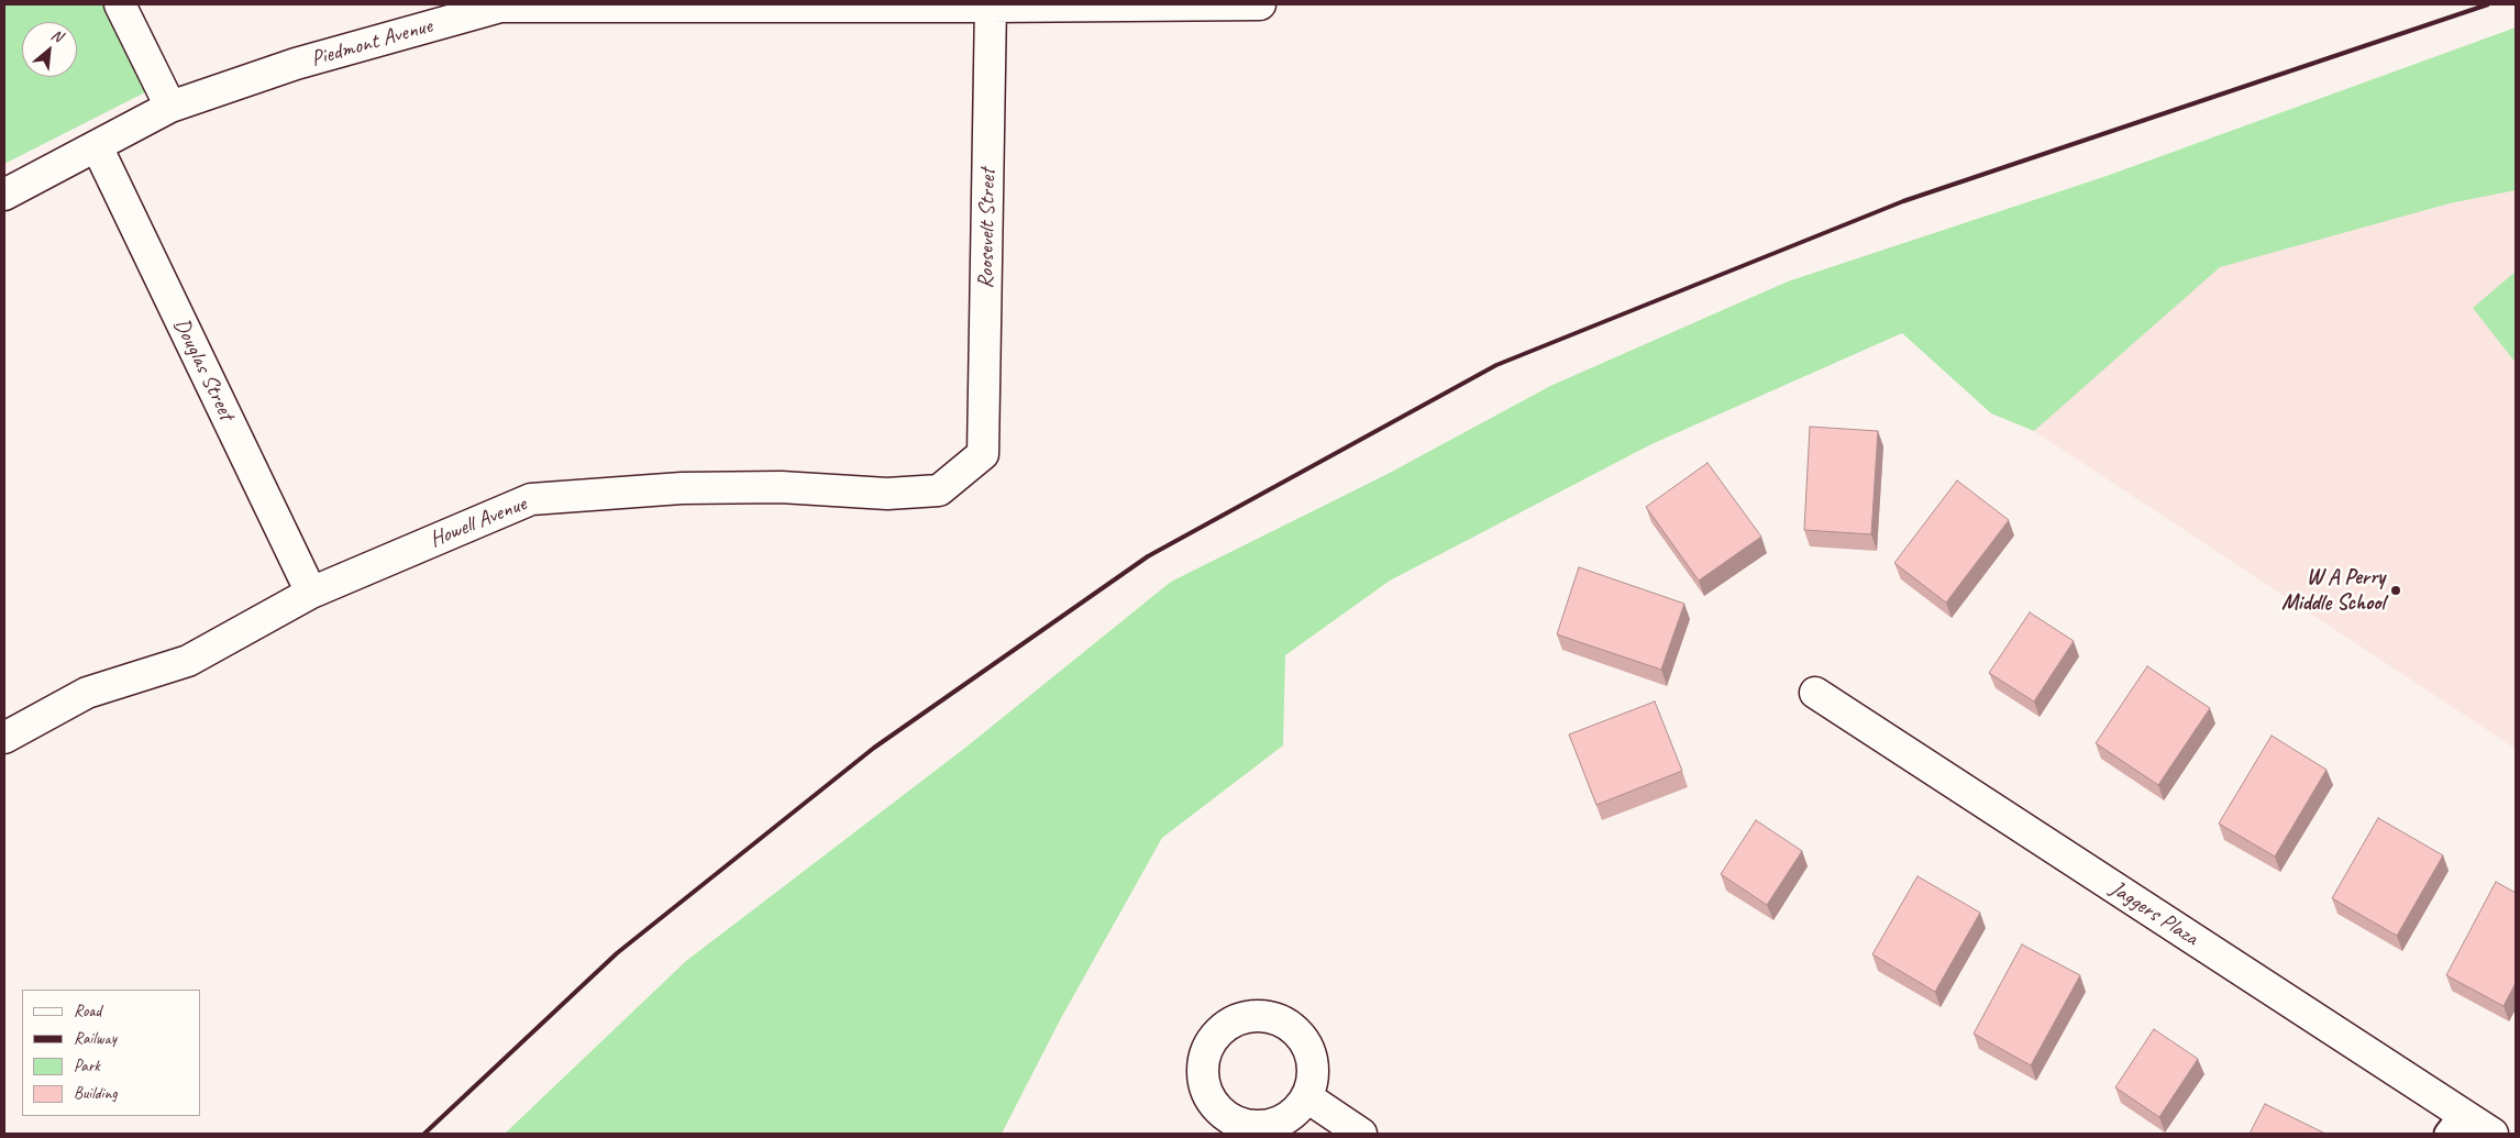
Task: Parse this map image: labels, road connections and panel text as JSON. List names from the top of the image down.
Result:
{
  "streets": {
    "street": [
      "Piedmont Avenue",
      "Roosevelt Street",
      "Douglas Street",
      "Howell Avenue",
      "Jaggers Plaza"
    ]
  },
  "crossings": [
    ["Piedmont Avenue", "Roosevelt Street"],
    ["Piedmont Avenue", "Douglas Street"],
    ["Roosevelt Street", "Howell Avenue"],
    ["Douglas Street", "Howell Avenue"]
  ],
  "places": ["W A Perry Middle School"],
  "legend": [
    "Road",
    "Railway",
    "Park",
    "Building"
  ],
  "north": "top right"
}
